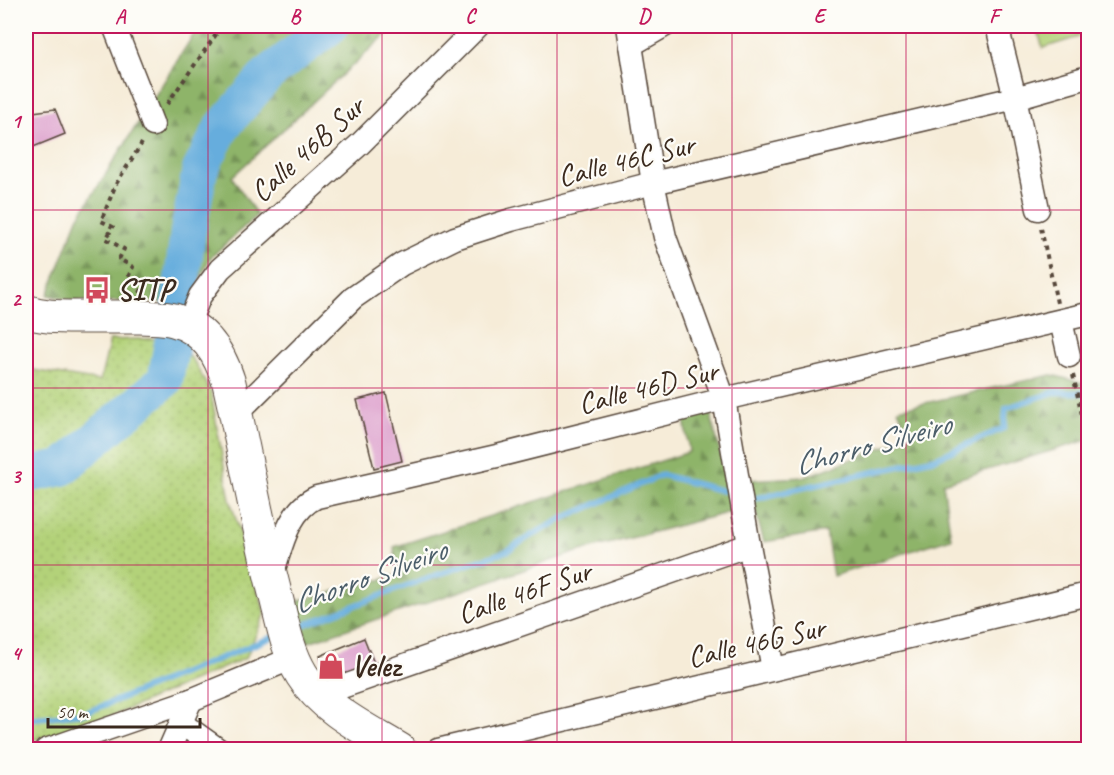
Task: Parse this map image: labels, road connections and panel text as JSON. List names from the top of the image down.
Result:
{
  "streets": {
    "street": [
      "Calle 46B Sur",
      "Calle 46C Sur",
      "Calle 46D Sur",
      "Calle 46F Sur",
      "Calle 46G Sur"
    ]
  },
  "water": ["Chorro Silveiro"],
  "places": {
    "bus stop": ["SITP"],
    "shop": ["Velez"]
  },
  "scale_bar": "50 m",
  "grid": {
    "columns": [
      "A",
      "B",
      "C",
      "D",
      "E",
      "F"
    ],
    "rows": [
      "1",
      "2",
      "3",
      "4"
    ]
  }
}
